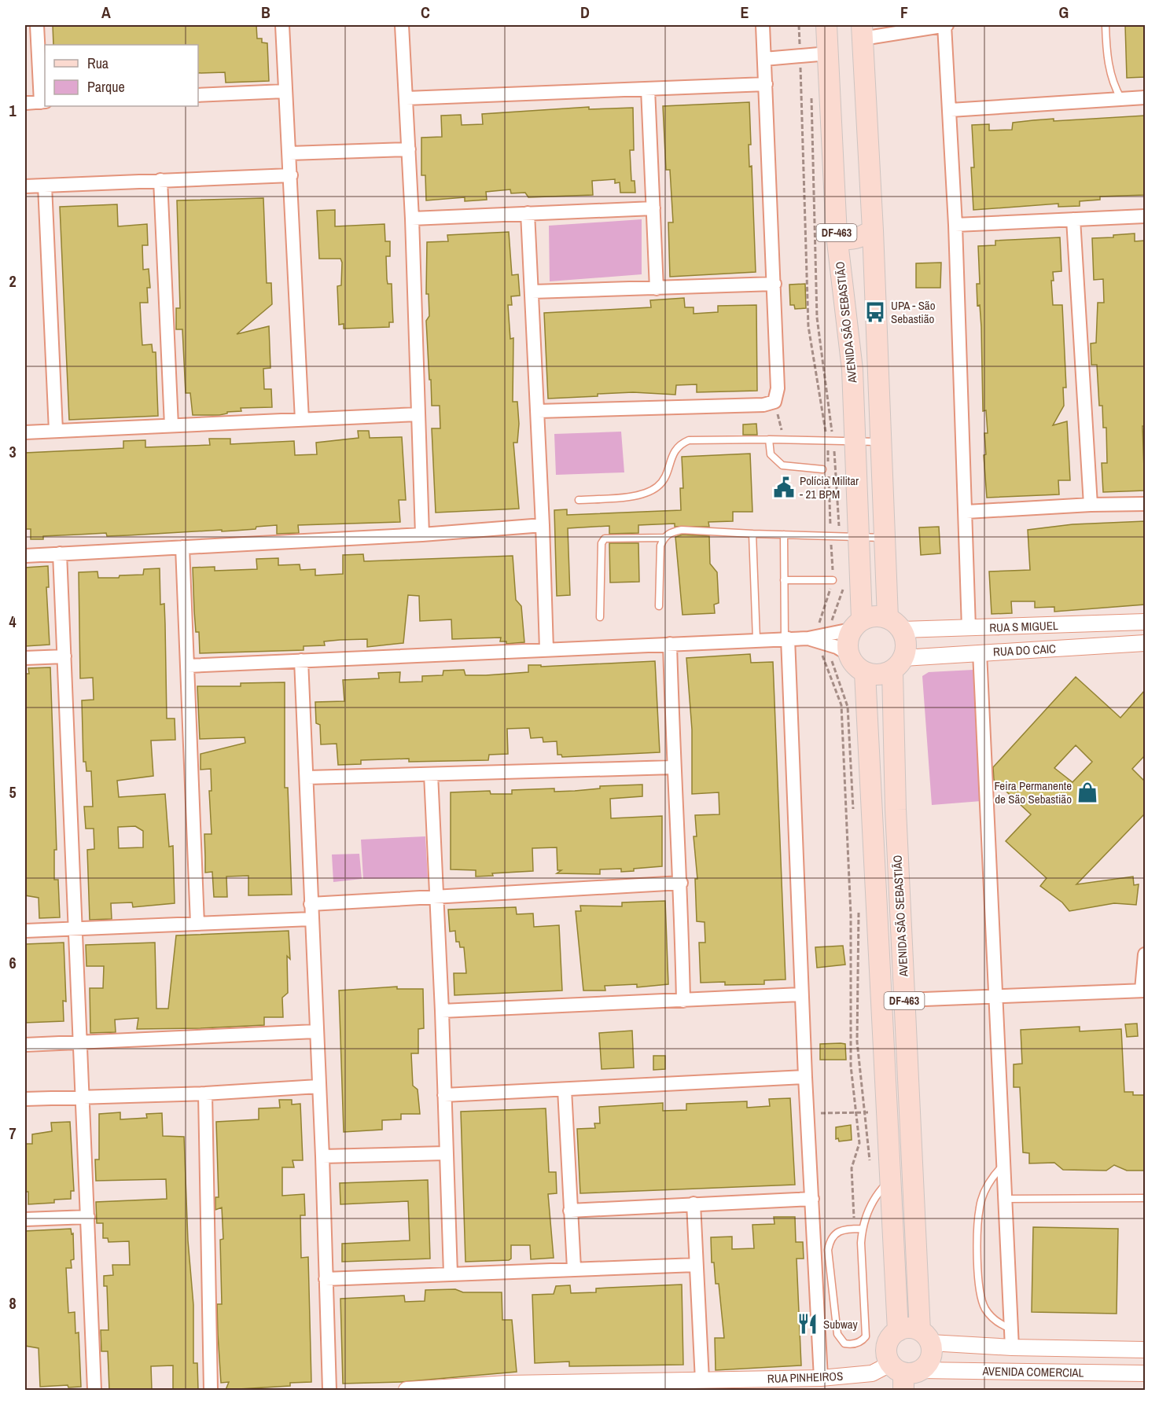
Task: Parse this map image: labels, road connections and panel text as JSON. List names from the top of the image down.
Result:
{
  "streets": {
    "main road": ["DF-463", "AVENIDA SÃO SEBASTIÃO"],
    "street": [
      "RUA S MIGUEL",
      "RUA DO CAIC",
      "AVENIDA COMERCIAL",
      "RUA PINHEIROS"
    ]
  },
  "crossings": [
    ["DF-463", "AVENIDA SÃO SEBASTIÃO"],
    ["DF-463", "RUA S MIGUEL"],
    ["DF-463", "RUA DO CAIC"],
    ["AVENIDA SÃO SEBASTIÃO", "RUA S MIGUEL"],
    ["AVENIDA SÃO SEBASTIÃO", "RUA DO CAIC"],
    ["AVENIDA SÃO SEBASTIÃO", "AVENIDA COMERCIAL"],
    ["AVENIDA SÃO SEBASTIÃO", "RUA PINHEIROS"],
    ["RUA S MIGUEL", "RUA DO CAIC"],
    ["AVENIDA COMERCIAL", "RUA PINHEIROS"]
  ],
  "places": {
    "bus stop": ["UPA - São Sebastião"],
    "public building": ["Polícia Militar - 21 BPM"],
    "shop": ["Feira Permanente de São Sebastião"],
    "restaurant": ["Subway"]
  },
  "legend": ["Rua", "Parque"],
  "grid": {
    "columns": [
      "A",
      "B",
      "C",
      "D",
      "E",
      "F",
      "G"
    ],
    "rows": [
      "1",
      "2",
      "3",
      "4",
      "5",
      "6",
      "7",
      "8"
    ]
  }
}
